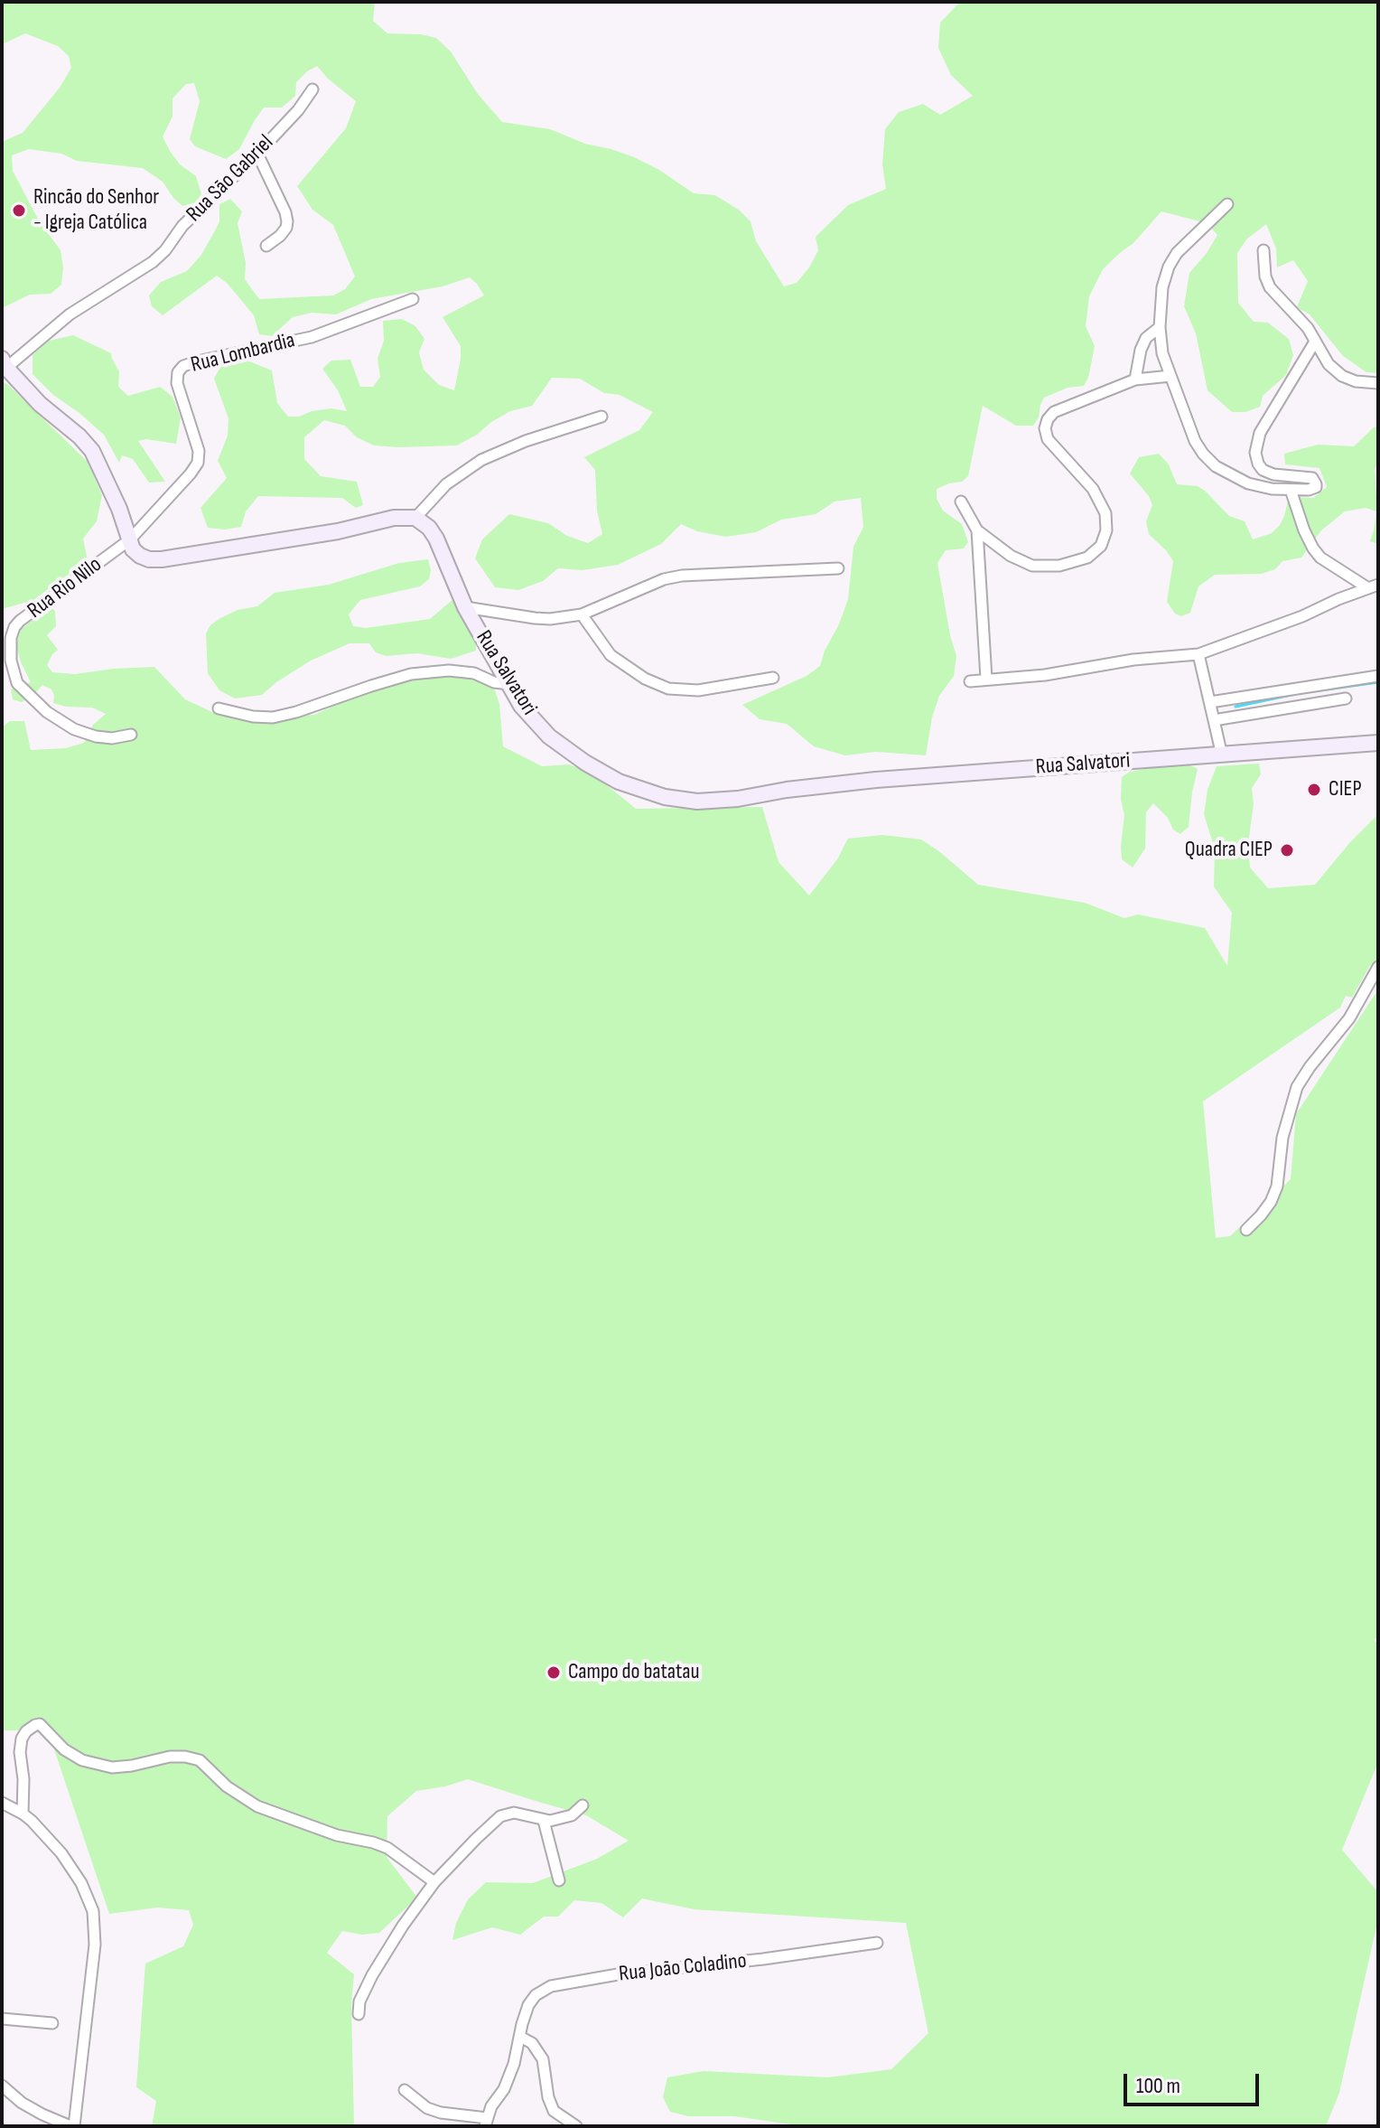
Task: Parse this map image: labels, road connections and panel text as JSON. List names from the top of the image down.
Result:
{
  "streets": {
    "street": [
      "Rua São Gabriel",
      "Rua Lombardia",
      "Rua Rio Nilo",
      "Rua Salvatori",
      "Rua João Coladino"
    ]
  },
  "crossings": [
    ["Rua Lombardia", "Rua Rio Nilo"]
  ],
  "places": [
    "Rincão do Senhor - Igreja Católica",
    "CIEP",
    "Quadra CIEP",
    "Campo do batatau"
  ],
  "scale_bar": "100 m"
}
